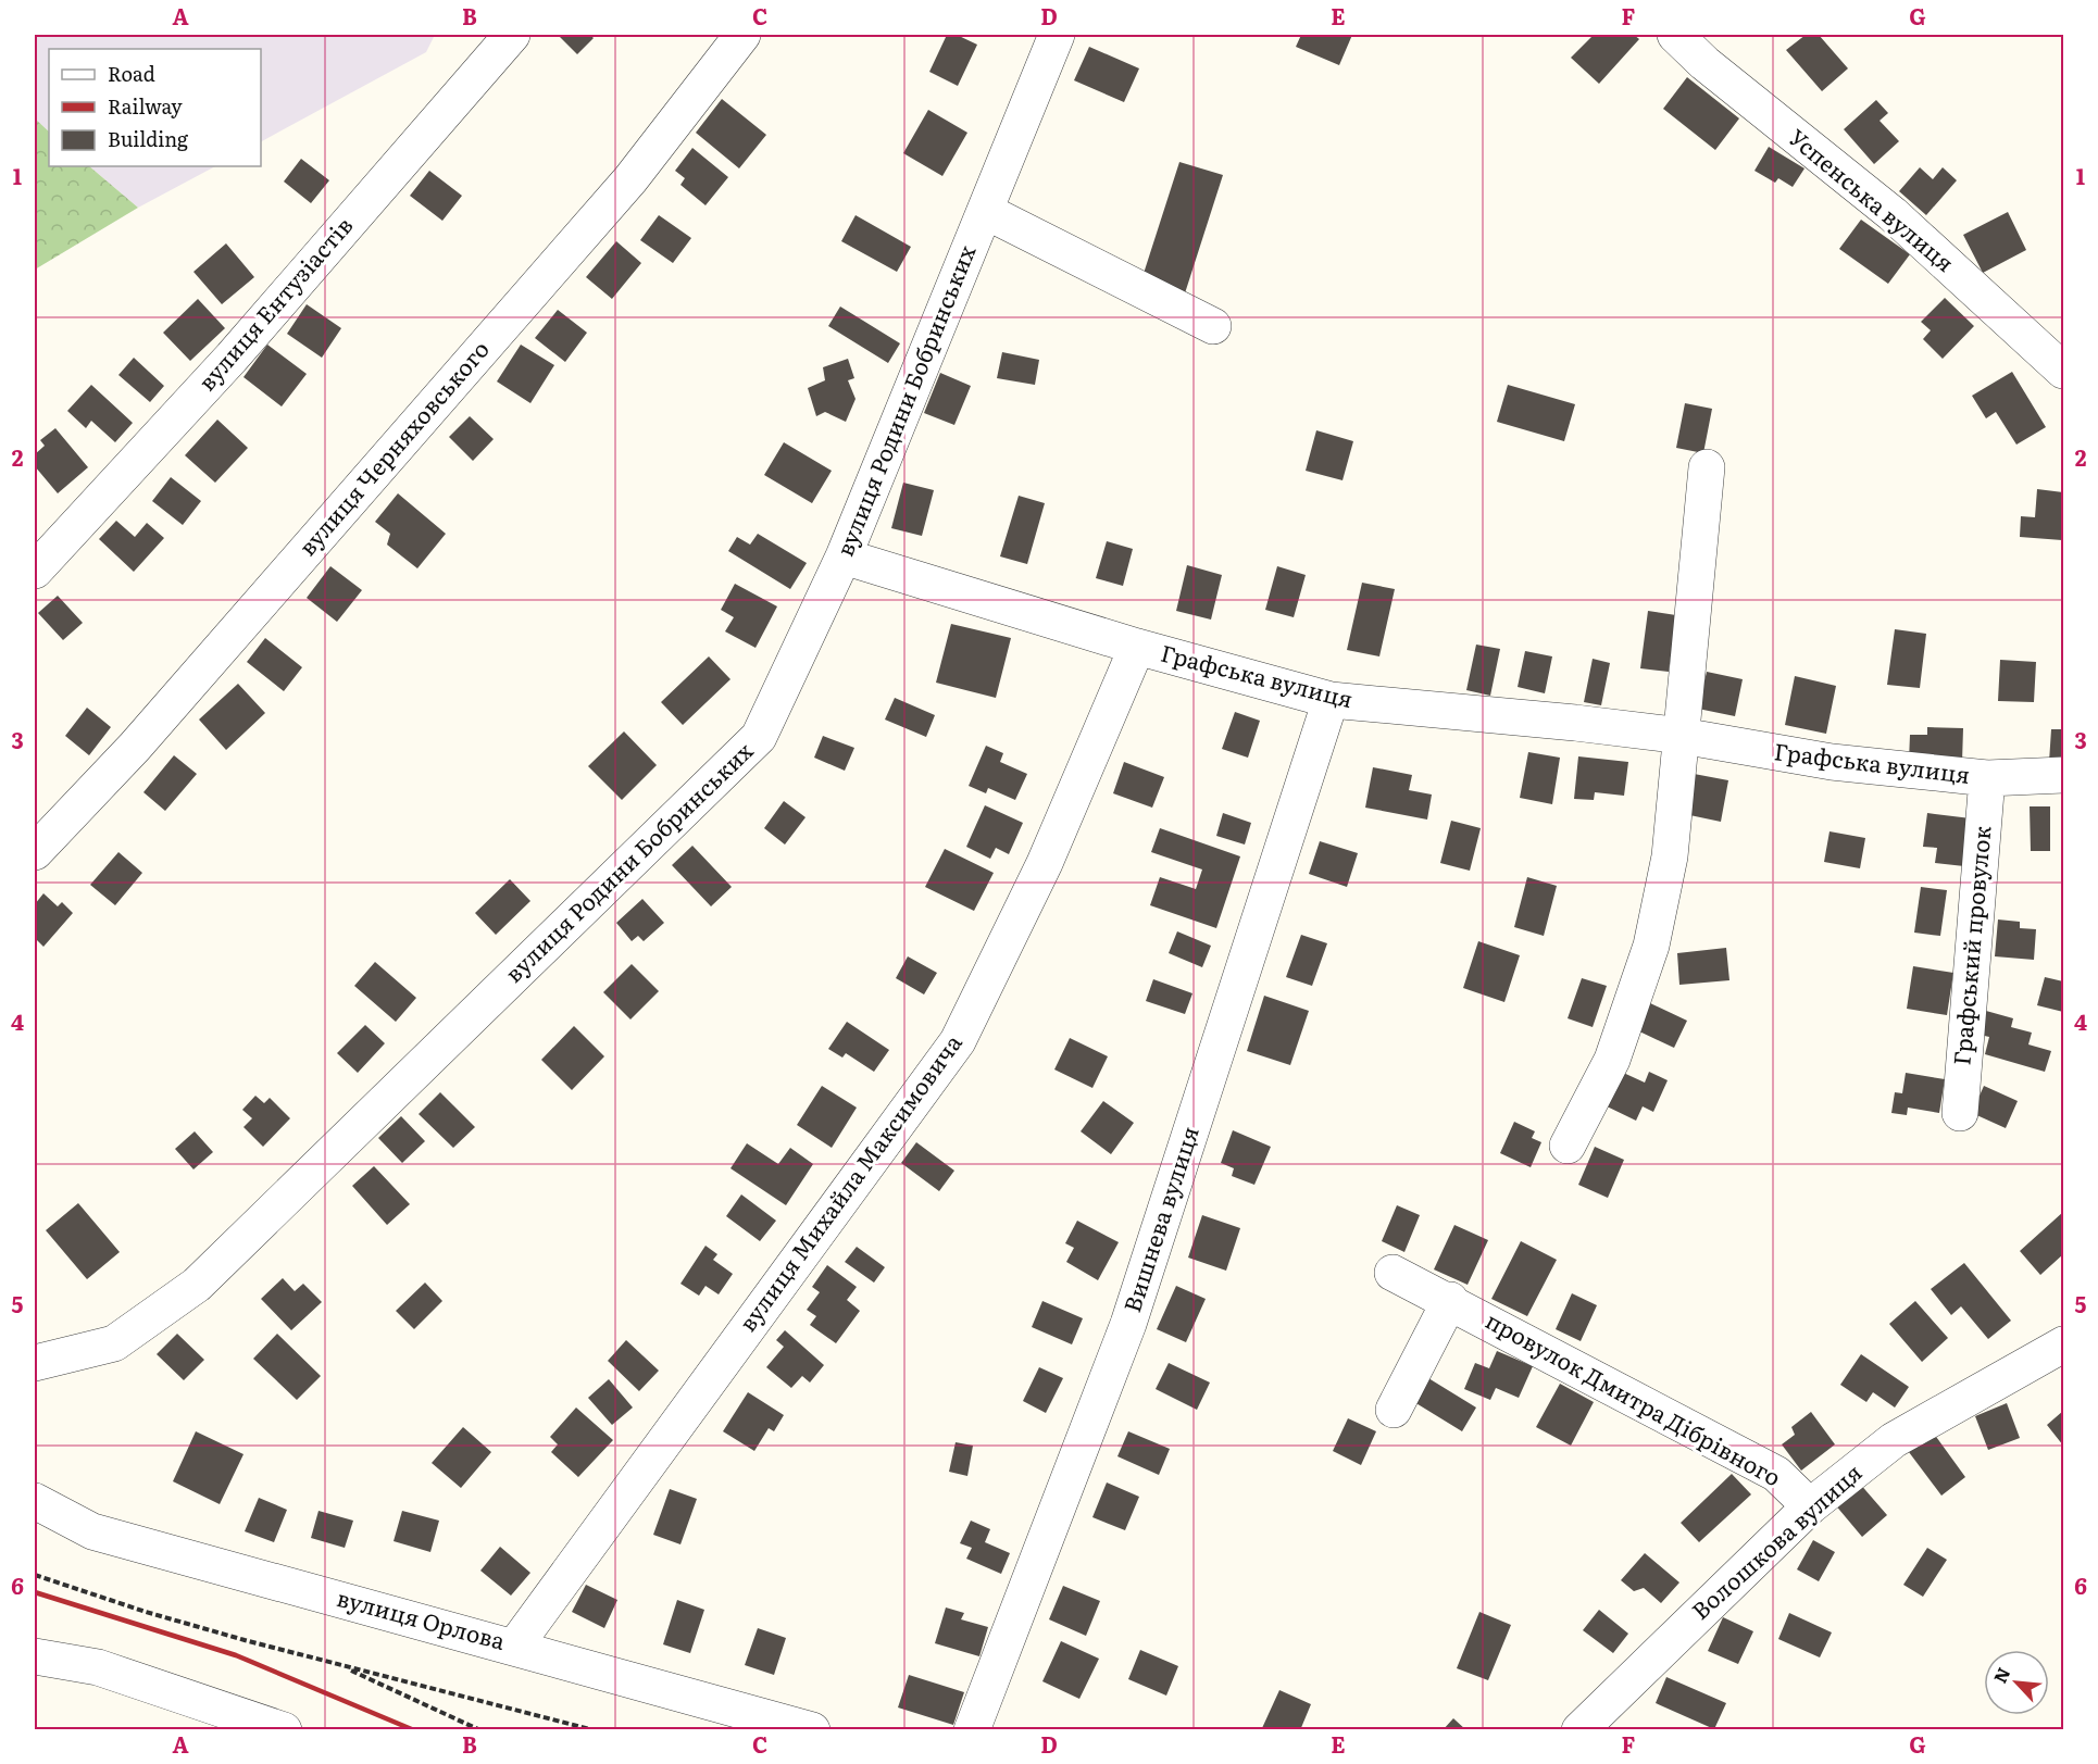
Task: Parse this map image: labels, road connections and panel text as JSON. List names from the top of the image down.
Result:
{
  "streets": {
    "street": [
      "Успенська вулиця",
      "вулиця Ентузіастів",
      "вулиця Родини Бобринських",
      "вулиця Черняховського",
      "Графська вулиця",
      "Графський провулок",
      "вулиця Михайла Максимовича",
      "Вишнева вулиця",
      "провулок Дмитра Дібрівного",
      "Волошкова вулиця",
      "вулиця Орлова"
    ]
  },
  "crossings": [
    ["вулиця Родини Бобринських", "Графська вулиця"],
    ["Графська вулиця", "Графський провулок"],
    ["Графська вулиця", "вулиця Михайла Максимовича"],
    ["Графська вулиця", "Вишнева вулиця"],
    ["вулиця Михайла Максимовича", "вулиця Орлова"],
    ["провулок Дмитра Дібрівного", "Волошкова вулиця"]
  ],
  "legend": ["Road", "Railway", "Building"],
  "north": "top left",
  "grid": {
    "columns": [
      "A",
      "B",
      "C",
      "D",
      "E",
      "F",
      "G"
    ],
    "rows": [
      "1",
      "2",
      "3",
      "4",
      "5",
      "6"
    ]
  }
}
